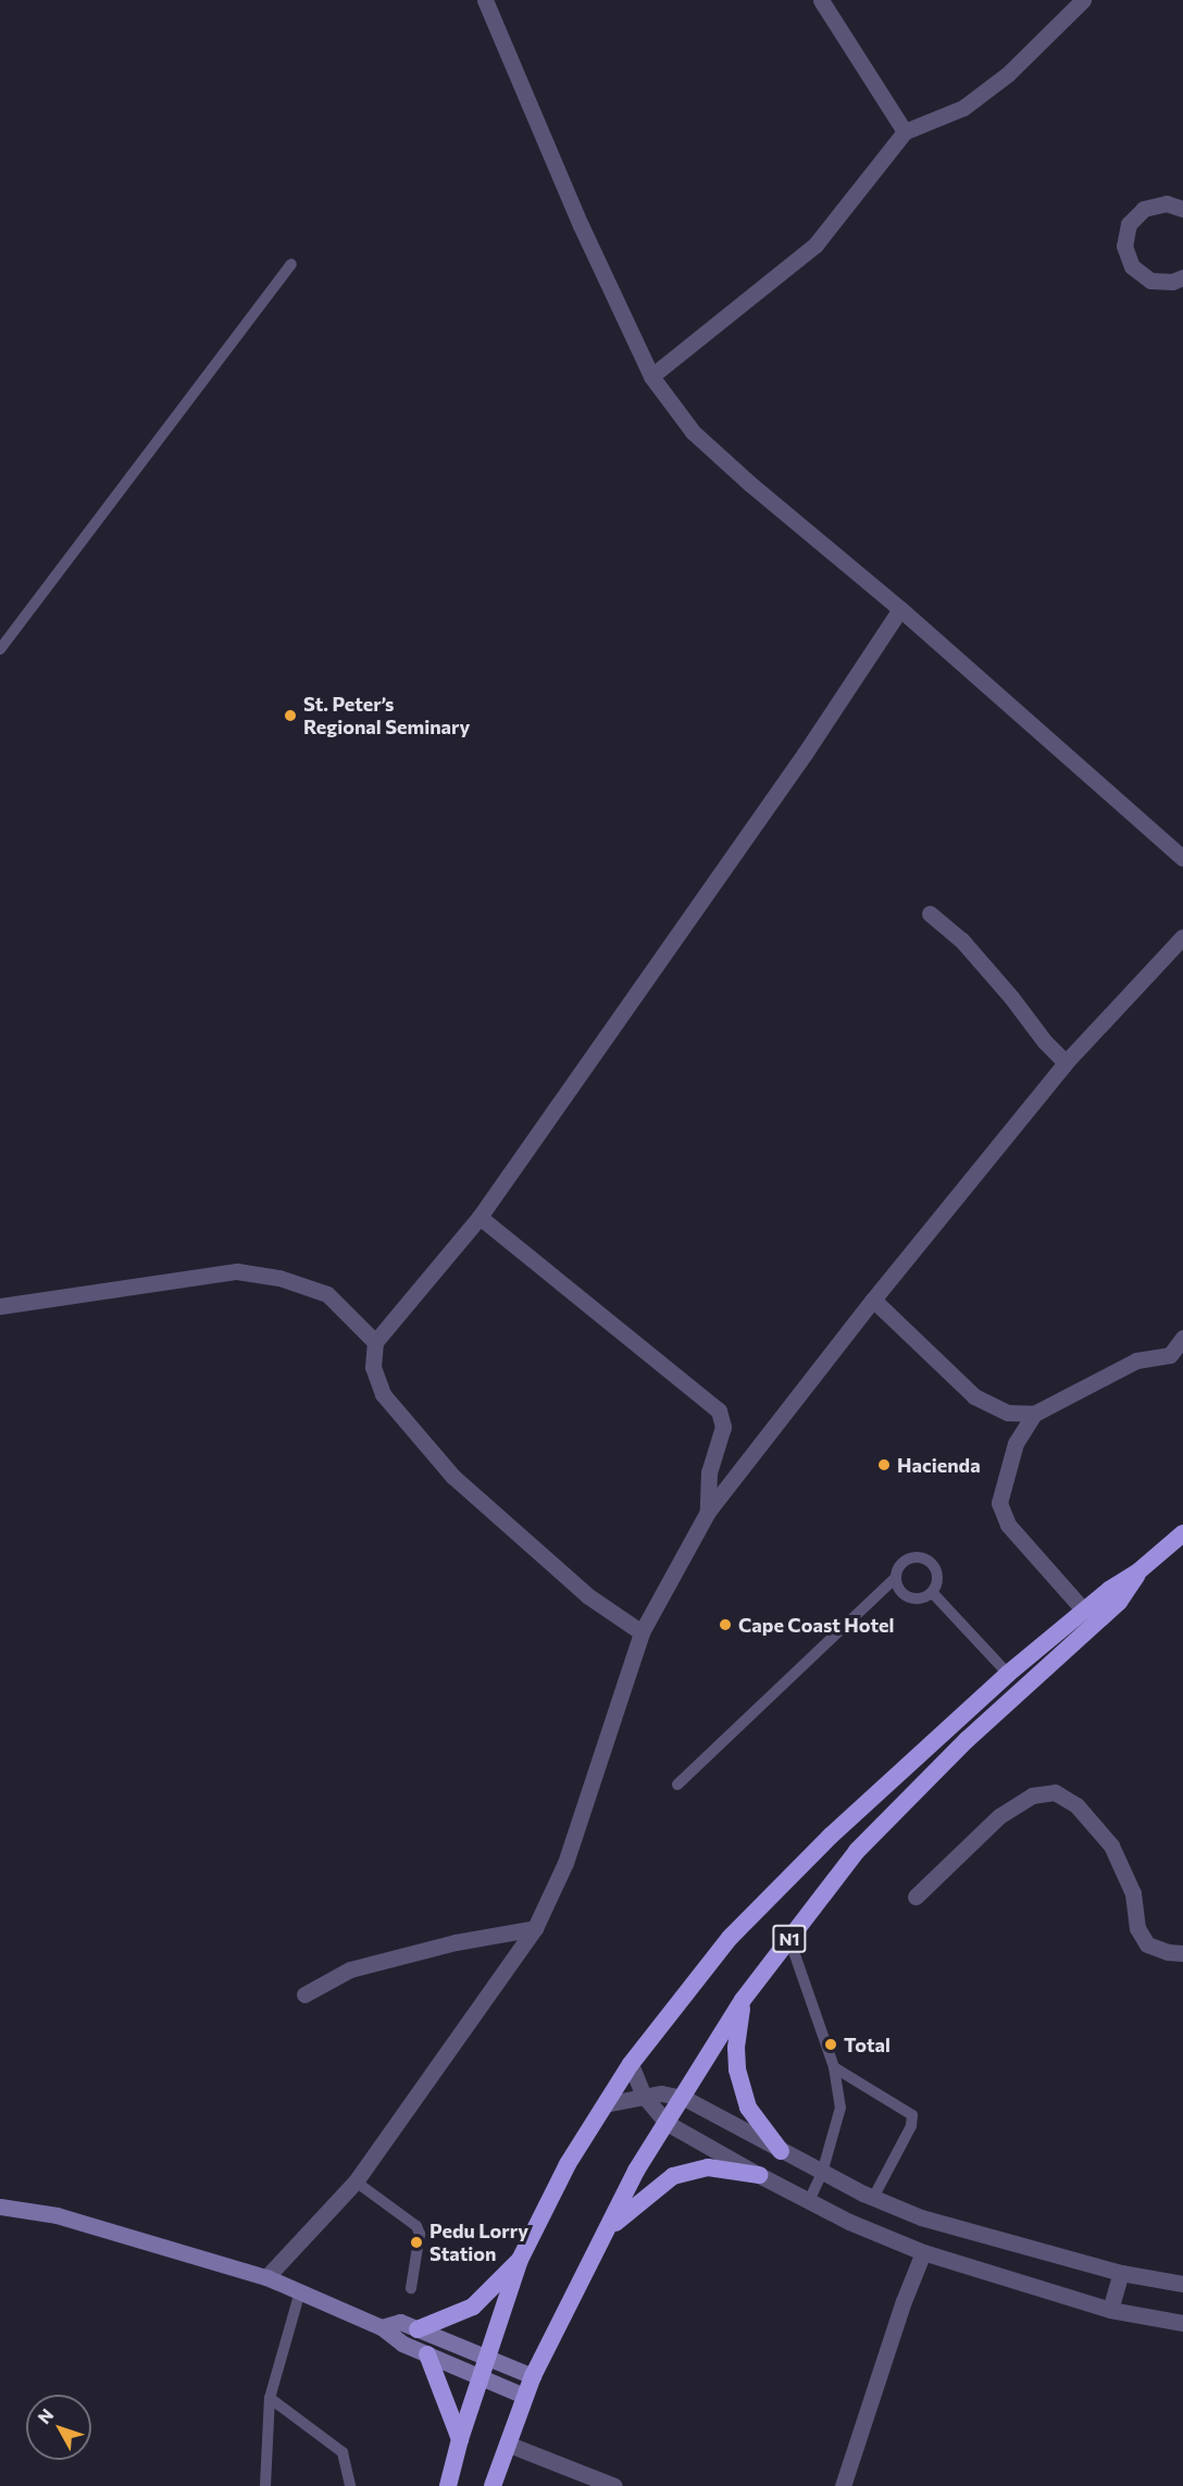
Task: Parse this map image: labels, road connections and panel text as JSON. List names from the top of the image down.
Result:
{
  "streets": {
    "highway": ["N1"]
  },
  "places": [
    "St. Peter’s Regional Seminary",
    "Hacienda",
    "Cape Coast Hotel",
    "Total",
    "Pedu Lorry Station"
  ],
  "north": "top left"
}
